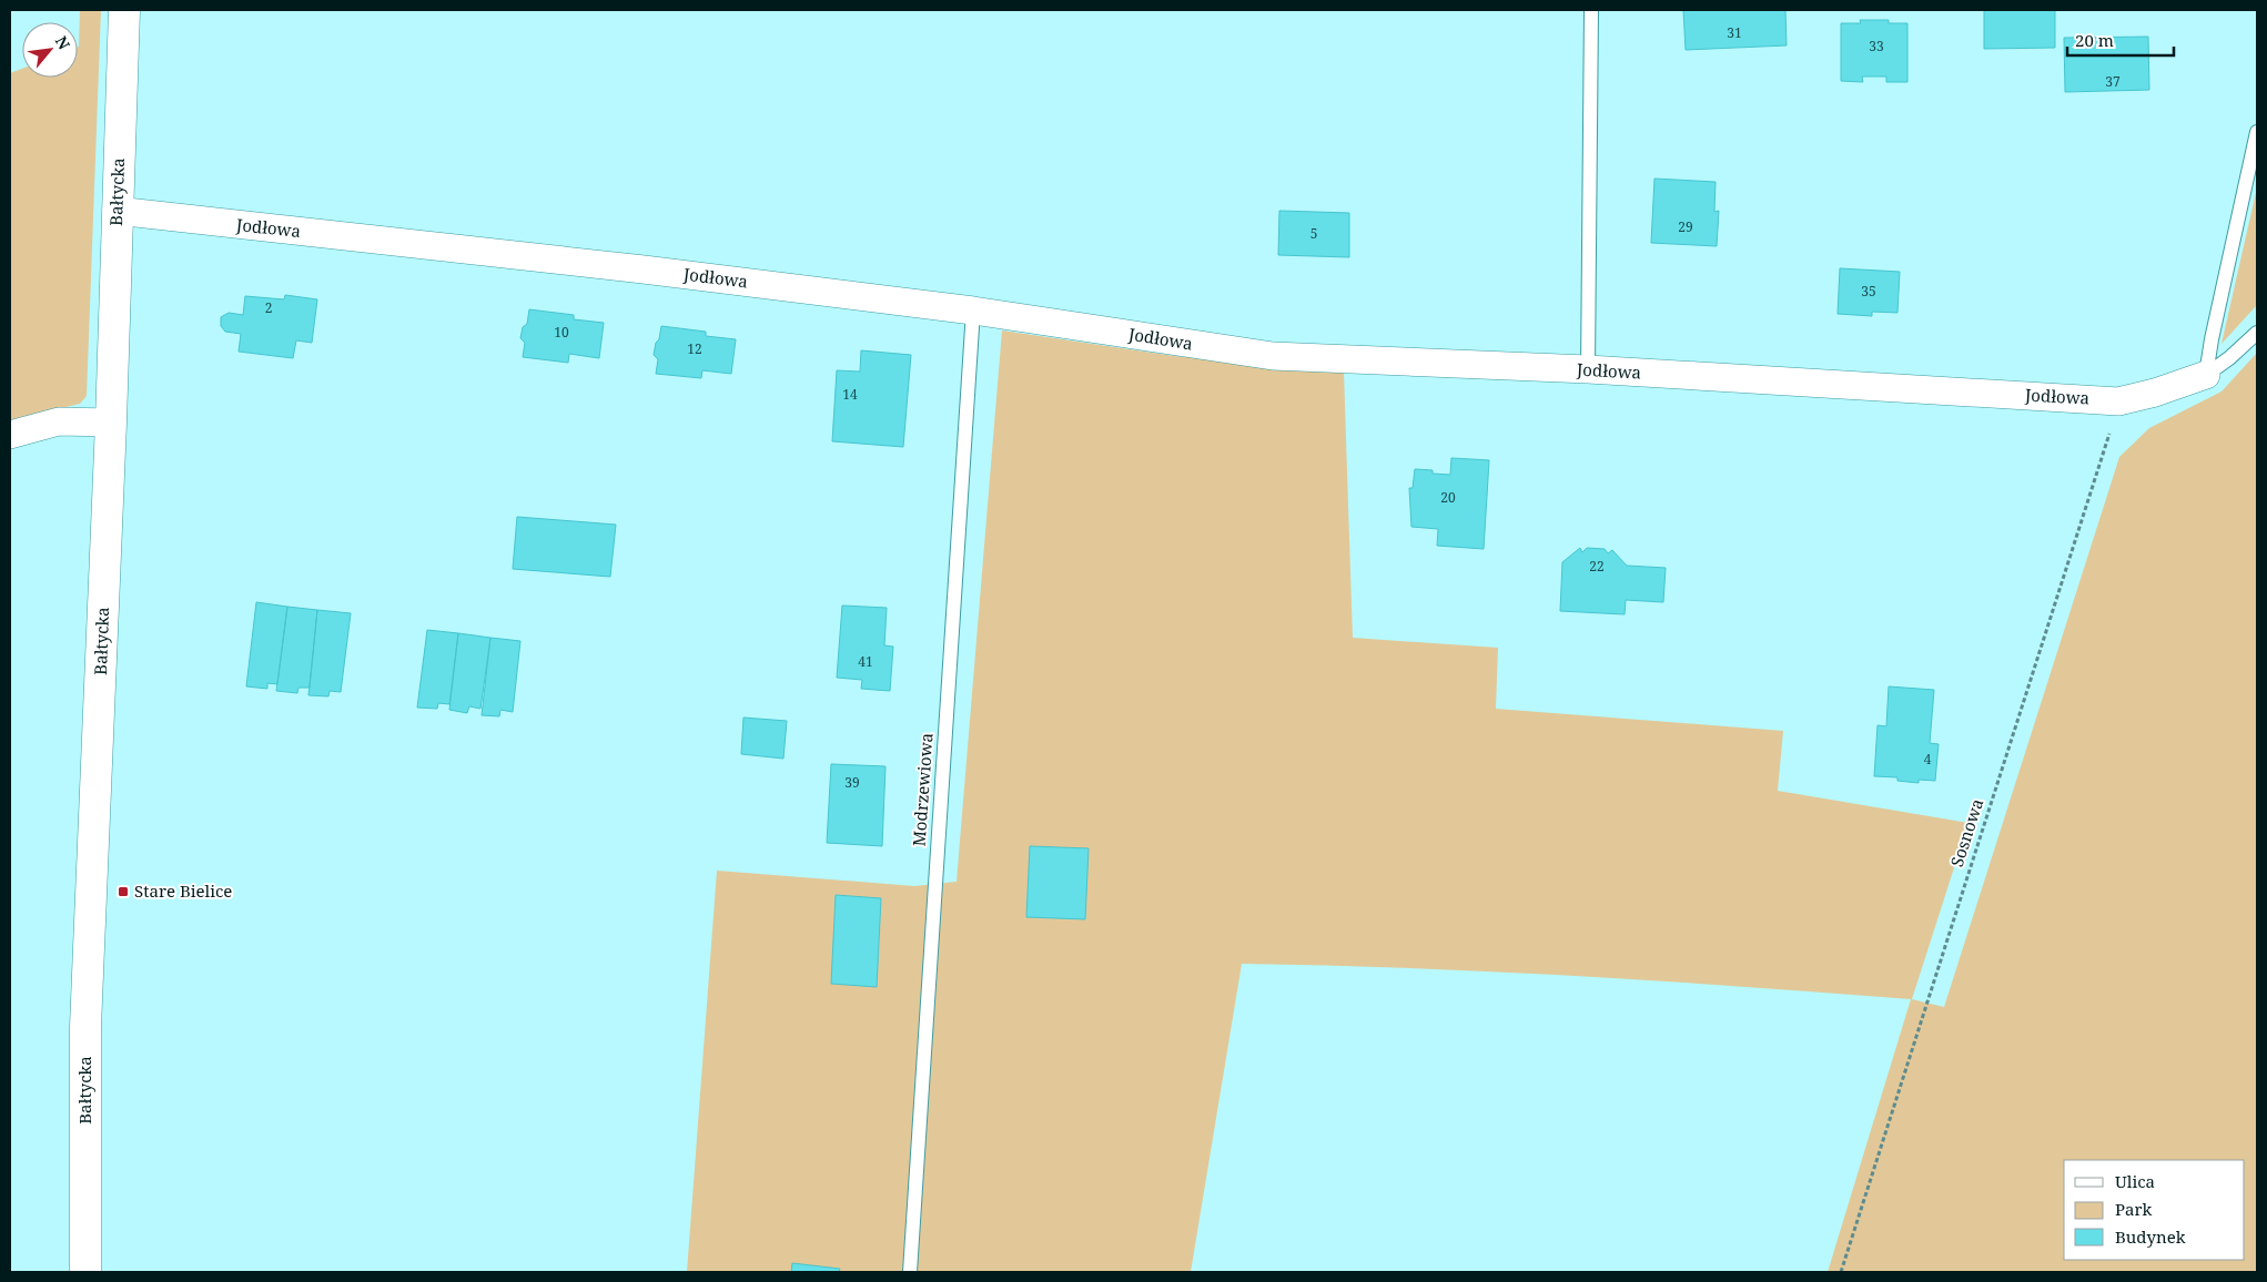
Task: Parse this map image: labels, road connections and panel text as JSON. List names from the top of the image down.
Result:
{
  "streets": {
    "street": ["Bałtycka", "Jodłowa"],
    "lane": ["Modrzewiowa"],
    "path": ["Sosnowa"]
  },
  "crossings": [
    ["Bałtycka", "Jodłowa"],
    ["Jodłowa", "Modrzewiowa"],
    ["Jodłowa", "Sosnowa"]
  ],
  "places": {
    "transit": ["Stare Bielice"]
  },
  "house_numbers": [
    "31",
    "33",
    "37",
    "29",
    "5",
    "35",
    "2",
    "10",
    "12",
    "14",
    "20",
    "22",
    "41",
    "4",
    "39"
  ],
  "legend": ["Ulica", "Park", "Budynek"],
  "scale_bar": "20 m",
  "north": "top right"
}
